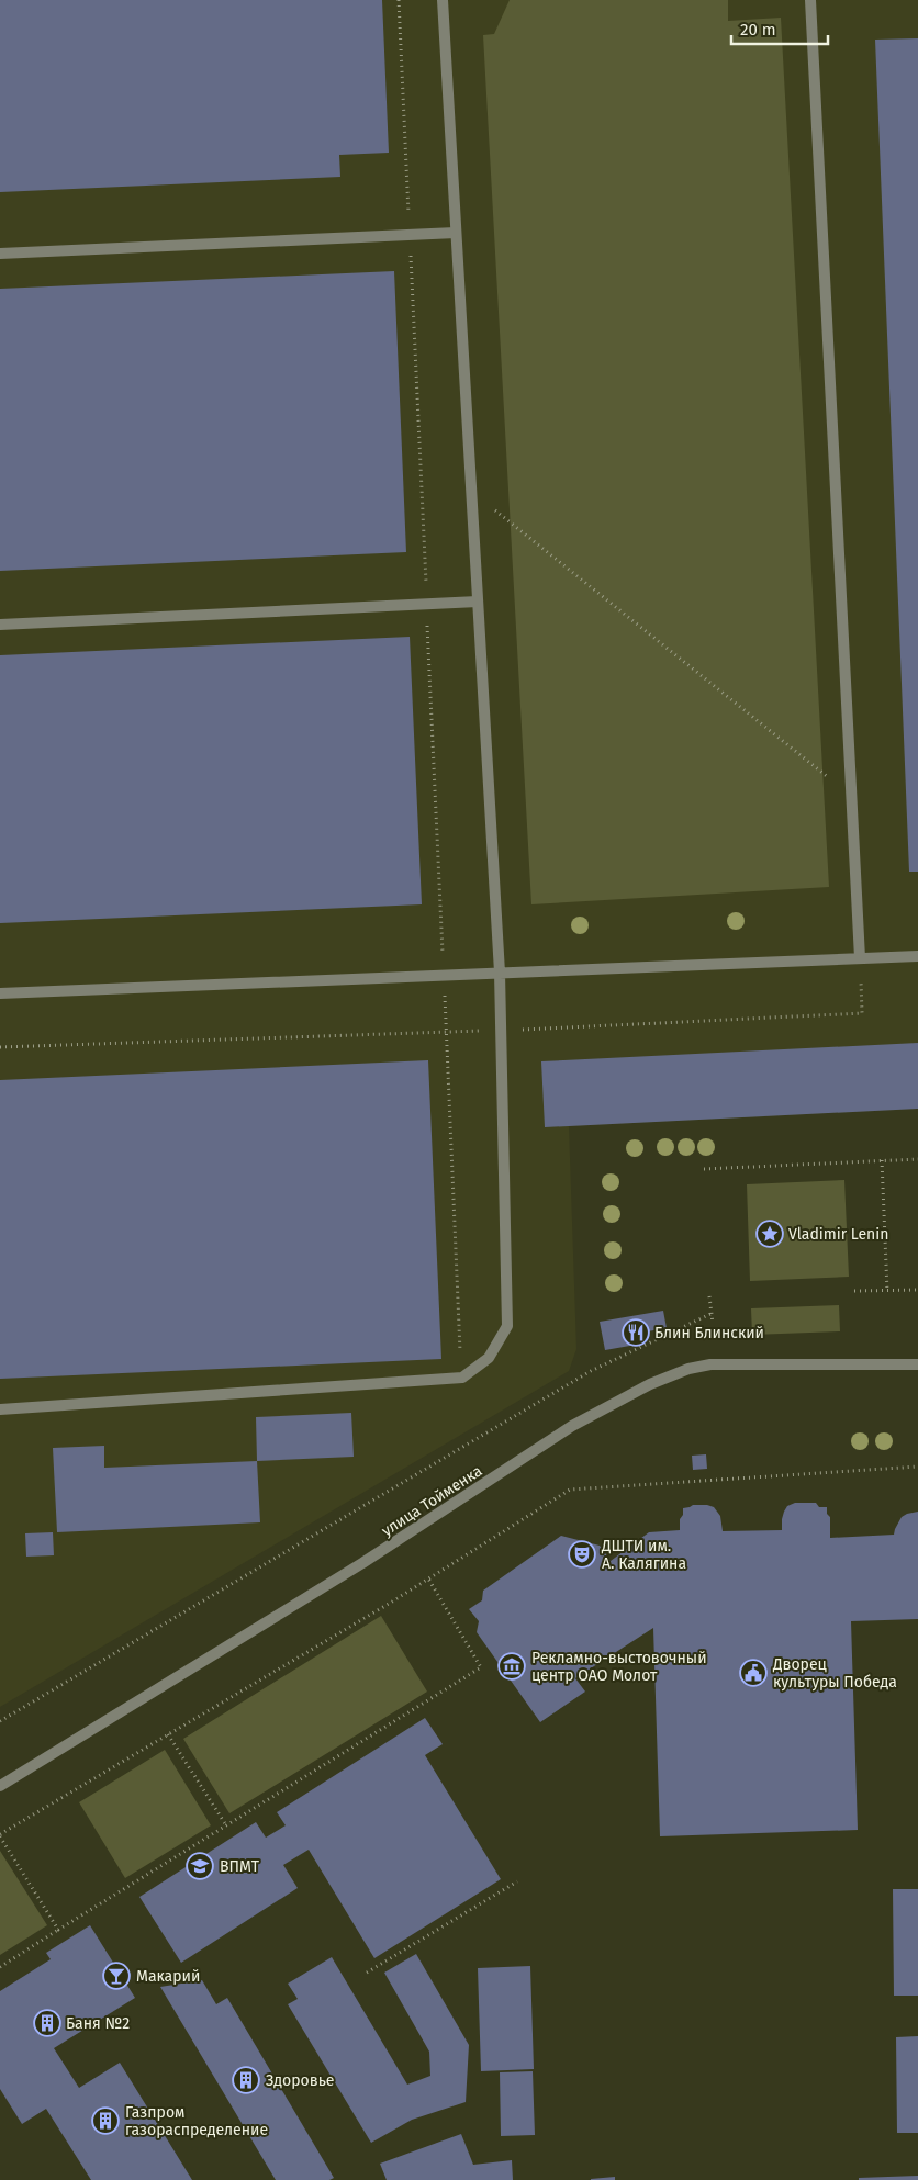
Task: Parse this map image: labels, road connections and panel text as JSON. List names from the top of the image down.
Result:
{
  "streets": {
    "street": ["улица Тойменка"]
  },
  "places": {
    "place": ["Vladimir Lenin"],
    "restaurant": ["Блин Блинский"],
    "theatre": ["ДШТИ им. А. Калягина"],
    "museum": ["Рекламно-выстовочный центр ОАО Молот"],
    "public building": ["Дворец культуры Победа"],
    "school or university": ["ВПМТ"],
    "bar": ["Макарий"],
    "building": ["Баня №2", "Здоровье", "Газпром газораспределение"]
  },
  "scale_bar": "20 m"
}
